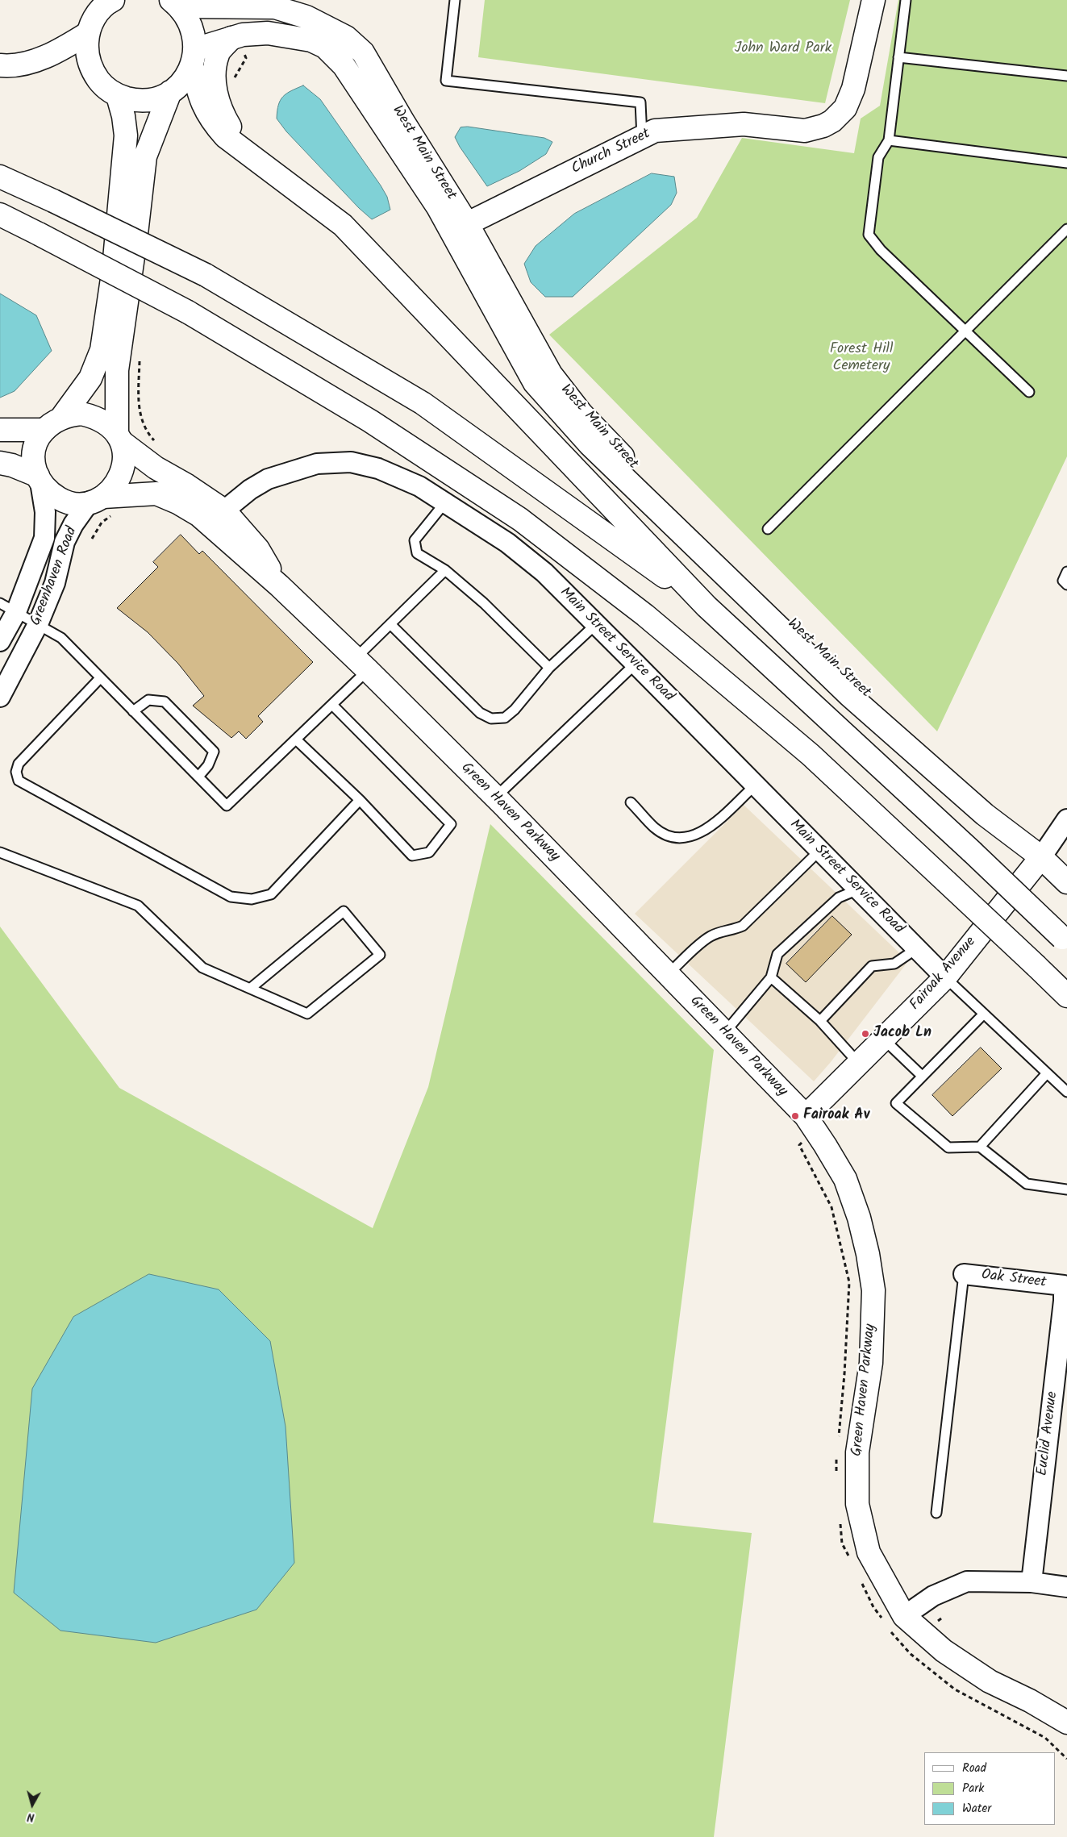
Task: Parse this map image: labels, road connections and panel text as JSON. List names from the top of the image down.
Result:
{
  "streets": {
    "main road": [
      "Church Street",
      "West Main Street",
      "Greenhaven Road",
      "Green Haven Parkway",
      "Fairoak Avenue"
    ],
    "street": ["Main Street Service Road", "Oak Street", "Euclid Avenue"]
  },
  "crossings": [
    ["Church Street", "West Main Street"],
    ["West Main Street", "Fairoak Avenue"],
    ["Main Street Service Road", "Fairoak Avenue"],
    ["Green Haven Parkway", "Fairoak Avenue"],
    ["Oak Street", "Euclid Avenue"]
  ],
  "parks": ["John Ward Park", "Forest Hill Cemetery"],
  "places": ["Jacob Ln", "Fairoak Av"],
  "legend": ["Road", "Park", "Water"],
  "north": "bottom"
}
